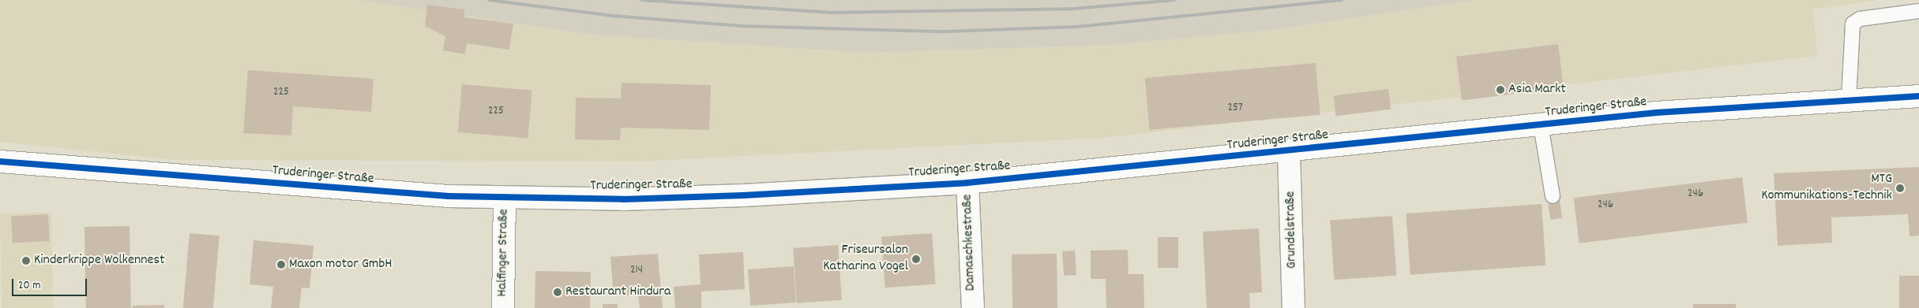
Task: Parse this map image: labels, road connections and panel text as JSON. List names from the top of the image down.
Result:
{
  "streets": {
    "street": [
      "Truderinger Straße",
      "Grundelstraße",
      "Damaschkestraße",
      "Halfinger Straße"
    ]
  },
  "crossings": [
    ["Truderinger Straße", "Grundelstraße"],
    ["Truderinger Straße", "Damaschkestraße"],
    ["Truderinger Straße", "Halfinger Straße"]
  ],
  "places": [
    "Asia Markt",
    "MTG Kommunikations-Technik",
    "Friseursalon Katharina Vogel",
    "Kinderkrippe Wolkennest",
    "Maxon motor GmbH",
    "Restaurant Hindura"
  ],
  "house_numbers": [
    "225",
    "257",
    "225",
    "246",
    "246",
    "214"
  ],
  "scale_bar": "20 m"
}
